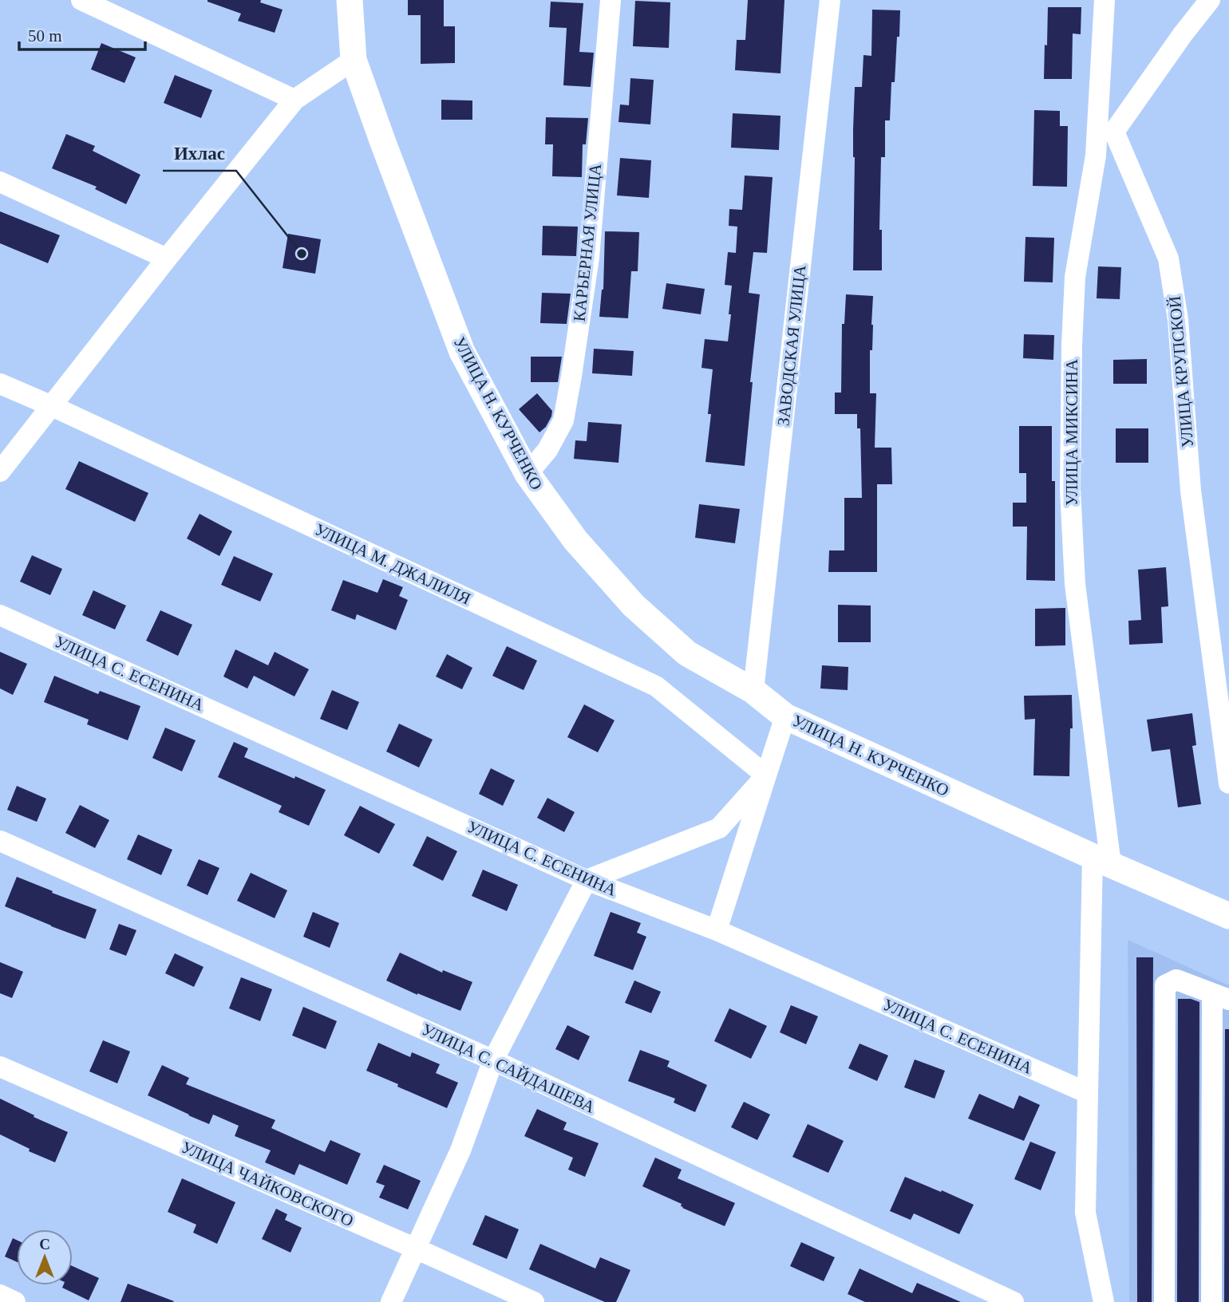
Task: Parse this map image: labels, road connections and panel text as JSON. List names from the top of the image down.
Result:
{
  "streets": {
    "main road": ["УЛИЦА Н. КУРЧЕНКО"],
    "street": [
      "КАРЬЕРНАЯ УЛИЦА",
      "ЗАВОДСКАЯ УЛИЦА",
      "УЛИЦА КРУПСКОЙ",
      "УЛИЦА МИКСИНА",
      "УЛИЦА М. ДЖАЛИЛЯ",
      "УЛИЦА С. ЕСЕНИНА",
      "УЛИЦА С. САЙДАШЕВА",
      "УЛИЦА ЧАЙКОВСКОГО"
    ]
  },
  "crossings": [
    ["КАРЬЕРНАЯ УЛИЦА", "УЛИЦА Н. КУРЧЕНКО"],
    ["ЗАВОДСКАЯ УЛИЦА", "УЛИЦА Н. КУРЧЕНКО"],
    ["УЛИЦА КРУПСКОЙ", "УЛИЦА МИКСИНА"],
    ["УЛИЦА Н. КУРЧЕНКО", "УЛИЦА МИКСИНА"],
    ["УЛИЦА МИКСИНА", "УЛИЦА С. ЕСЕНИНА"]
  ],
  "places": ["Ихлас"],
  "scale_bar": "50 m",
  "north": "top"
}
